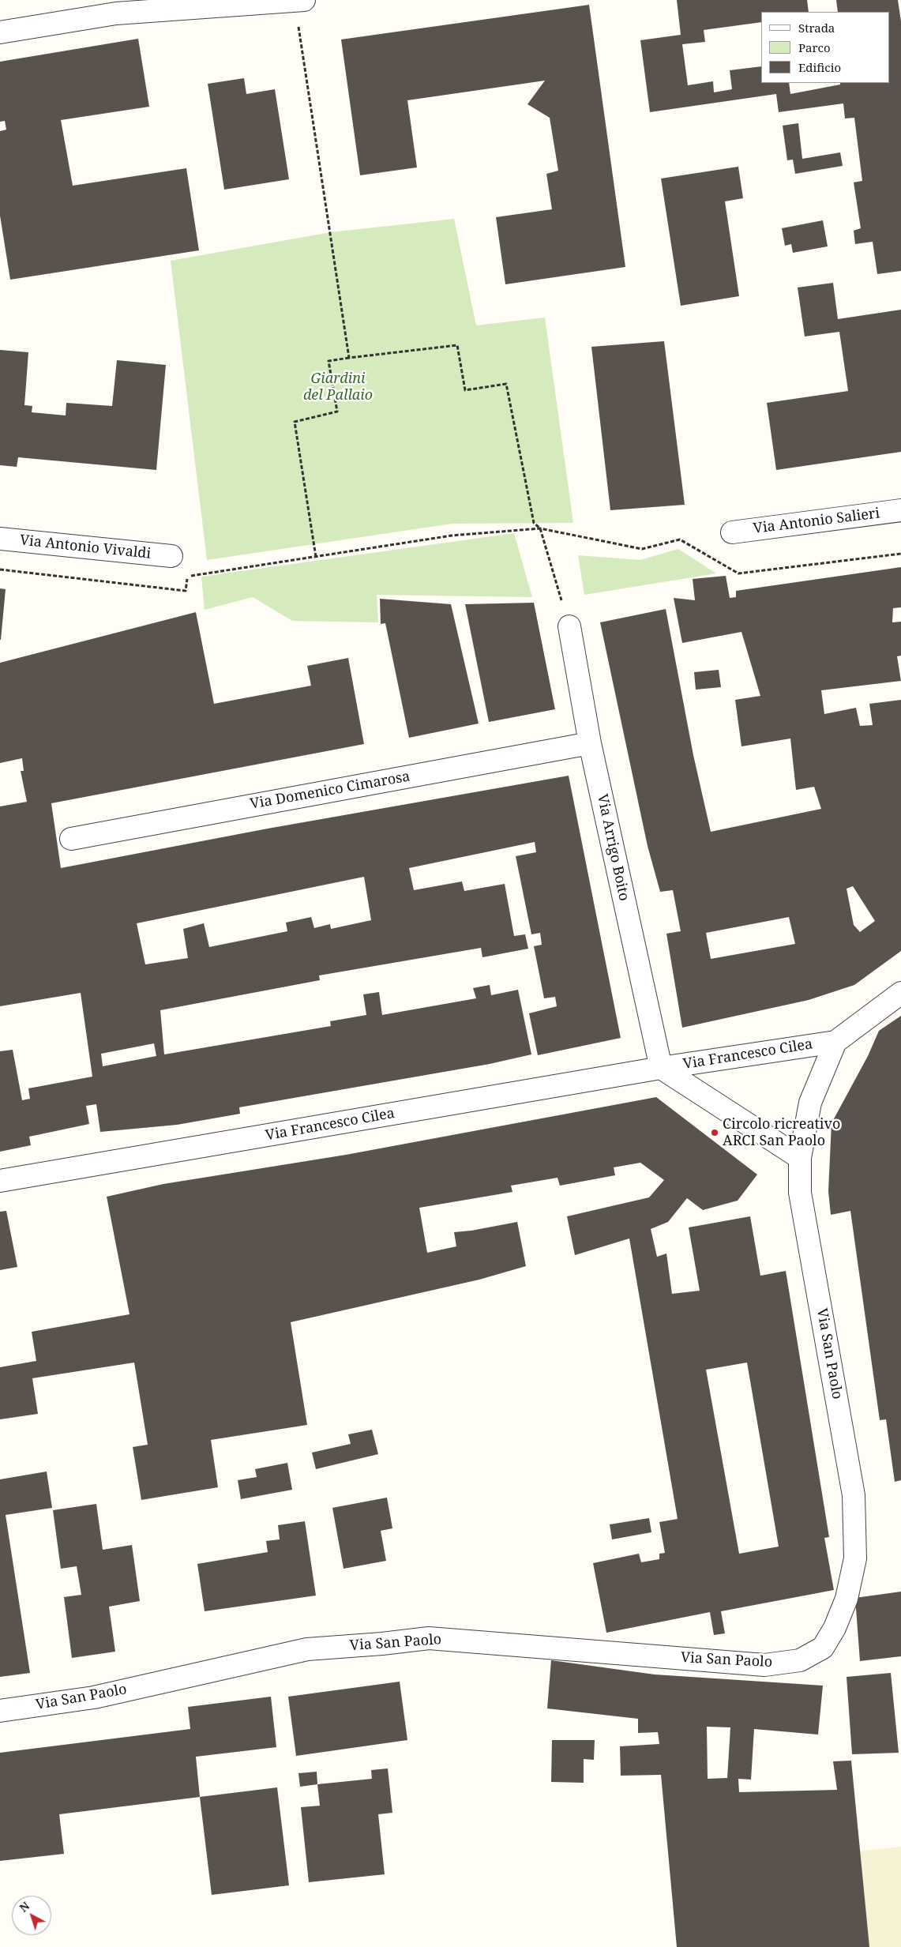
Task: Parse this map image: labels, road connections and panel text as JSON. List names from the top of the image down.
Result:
{
  "streets": {
    "street": [
      "Via Antonio Salieri",
      "Via Antonio Vivaldi",
      "Via Domenico Cimarosa",
      "Via Arrigo Boito",
      "Via Francesco Cilea",
      "Via San Paolo"
    ]
  },
  "crossings": [
    ["Via Domenico Cimarosa", "Via Arrigo Boito"],
    ["Via Arrigo Boito", "Via Francesco Cilea"],
    ["Via Francesco Cilea", "Via San Paolo"]
  ],
  "parks": ["Giardini del Pallaio"],
  "places": ["Circolo ricreativo ARCI San Paolo"],
  "legend": ["Strada", "Parco", "Edificio"],
  "north": "top left"
}
